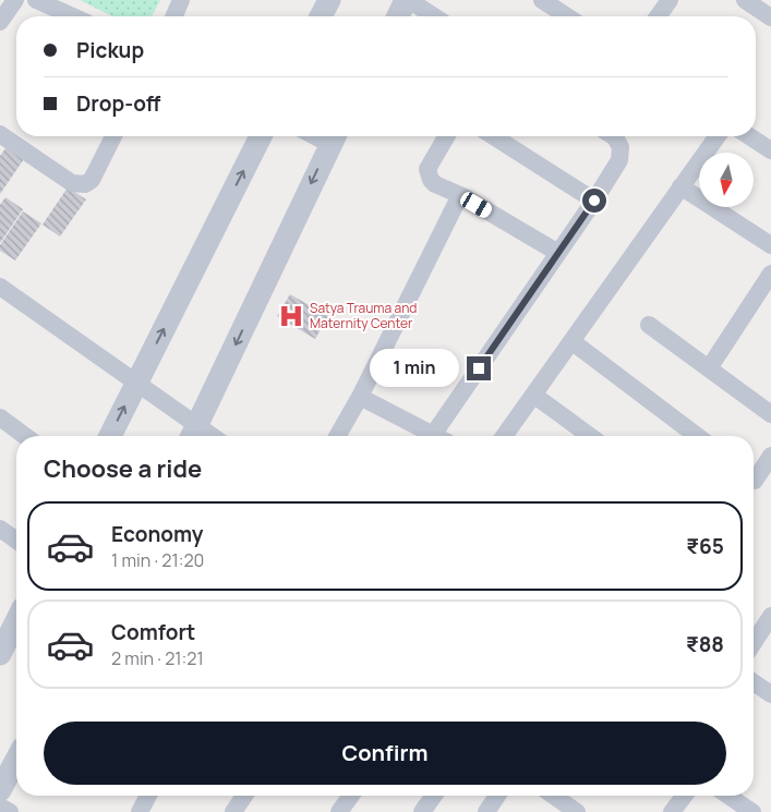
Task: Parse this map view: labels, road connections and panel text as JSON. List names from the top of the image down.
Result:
{
  "places": {
    "hospital": ["Satya Trauma and Maternity Center"]
  },
  "north": "bottom",
  "page": {
    "banner": ["Pickup", "Drop-off"],
    "bubble": "1 min",
    "heading": "Choose a ride",
    "list": [
      {
        "name": "Economy",
        "note": "1 min · 21:20",
        "value": "₹65"
      },
      {
        "name": "Comfort",
        "note": "2 min · 21:21",
        "value": "₹88"
      }
    ],
    "buttons": "Confirm"
  }
}
